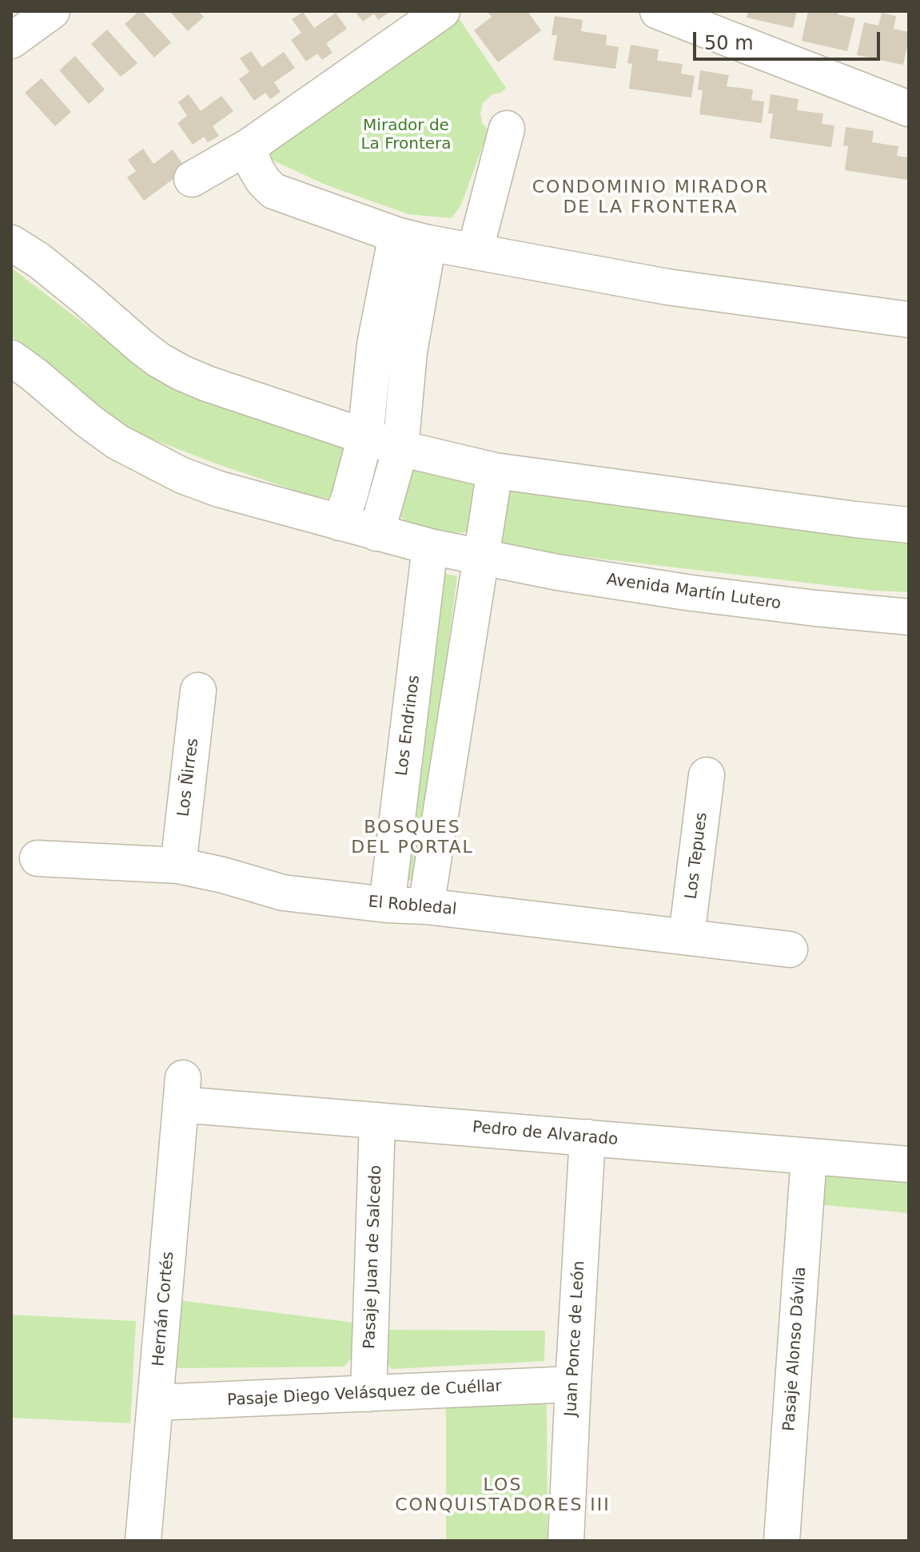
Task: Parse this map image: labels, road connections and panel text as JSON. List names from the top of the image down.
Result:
{
  "streets": {
    "street": [
      "Avenida Martín Lutero",
      "Los Endrinos",
      "Los Ñirres",
      "Los Tepues",
      "El Robledal",
      "Pedro de Alvarado",
      "Pasaje Juan de Salcedo",
      "Hernán Cortés",
      "Juan Ponce de León",
      "Pasaje Alonso Dávila",
      "Pasaje Diego Velásquez de Cuéllar"
    ]
  },
  "crossings": [
    ["Avenida Martín Lutero", "Los Endrinos"],
    ["Los Endrinos", "El Robledal"],
    ["Los Ñirres", "El Robledal"],
    ["Los Tepues", "El Robledal"],
    ["Pedro de Alvarado", "Pasaje Juan de Salcedo"],
    ["Pedro de Alvarado", "Hernán Cortés"],
    ["Pedro de Alvarado", "Juan Ponce de León"],
    ["Pedro de Alvarado", "Pasaje Alonso Dávila"],
    ["Pasaje Juan de Salcedo", "Pasaje Diego Velásquez de Cuéllar"],
    ["Hernán Cortés", "Pasaje Diego Velásquez de Cuéllar"],
    ["Juan Ponce de León", "Pasaje Diego Velásquez de Cuéllar"]
  ],
  "districts": ["CONDOMINIO MIRADOR DE LA FRONTERA", "BOSQUES DEL PORTAL", "LOS CONQUISTADORES III"],
  "parks": ["Mirador de La Frontera"],
  "scale_bar": "50 m"
}
